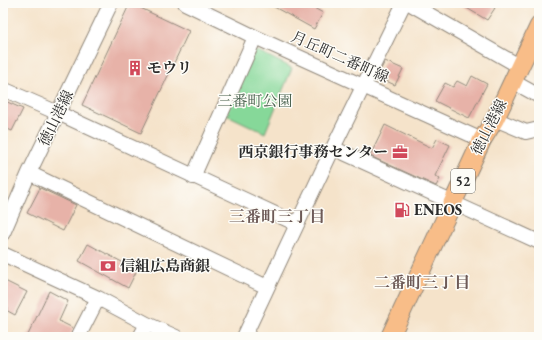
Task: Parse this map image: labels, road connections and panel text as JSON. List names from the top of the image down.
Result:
{
  "streets": {
    "main road": ["徳山港線", "52"],
    "street": ["月丘町二番町線"]
  },
  "crossings": [
    ["月丘町二番町線", "徳山港線"]
  ],
  "districts": ["三番町三丁目", "二番町三丁目"],
  "parks": ["三番町公園"],
  "places": {
    "building": ["モウリ"],
    "office": ["西京銀行事務センター"],
    "fuel station": ["ENEOS"],
    "bank": ["信組広島商銀"]
  }
}
